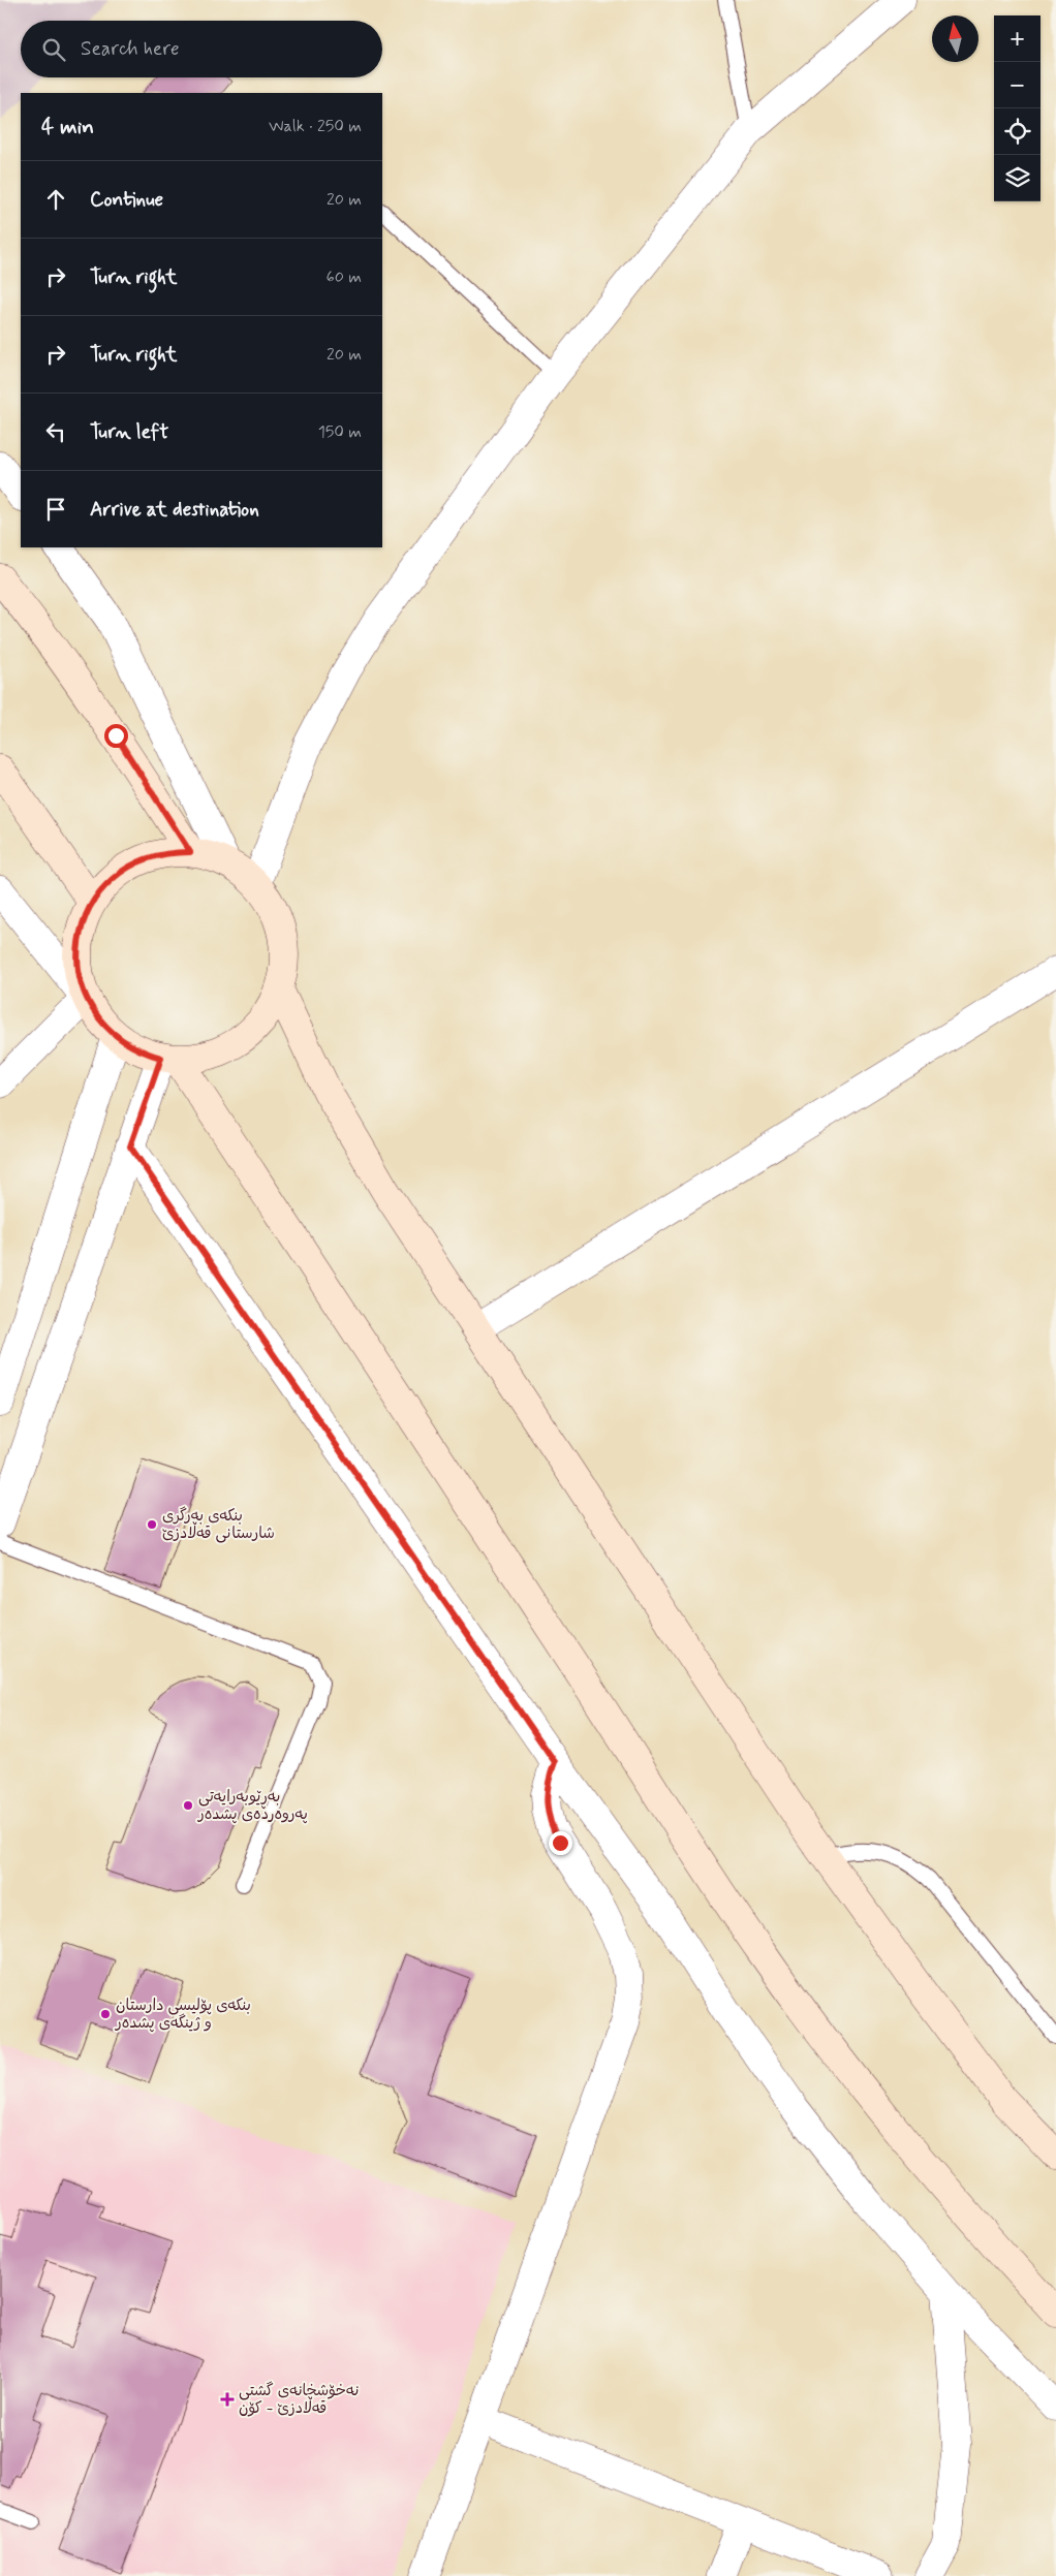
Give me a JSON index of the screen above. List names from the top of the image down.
{
  "places": {
    "other": ["بنکەی بەرگری شارستانی قەڵادزێ", "بەڕێوبەرایەتی پەروەردەی پشدەر", "بنکەی پۆلیسی دارستان و ژینگەی پشدەر"],
    "health": ["نەخۆشخانەی گشتی قەڵادزێ - کۆن"]
  },
  "north": "top",
  "page": {
    "map_buttons": ["+", "−"],
    "search": "Search here",
    "heading": ["4 min", "Walk · 250 m"],
    "list": [
      ["Continue", "20 m"],
      ["Turn right", "60 m"],
      ["Turn right", "20 m"],
      ["Turn left", "150 m"],
      "Arrive at destination"
    ]
  }
}
